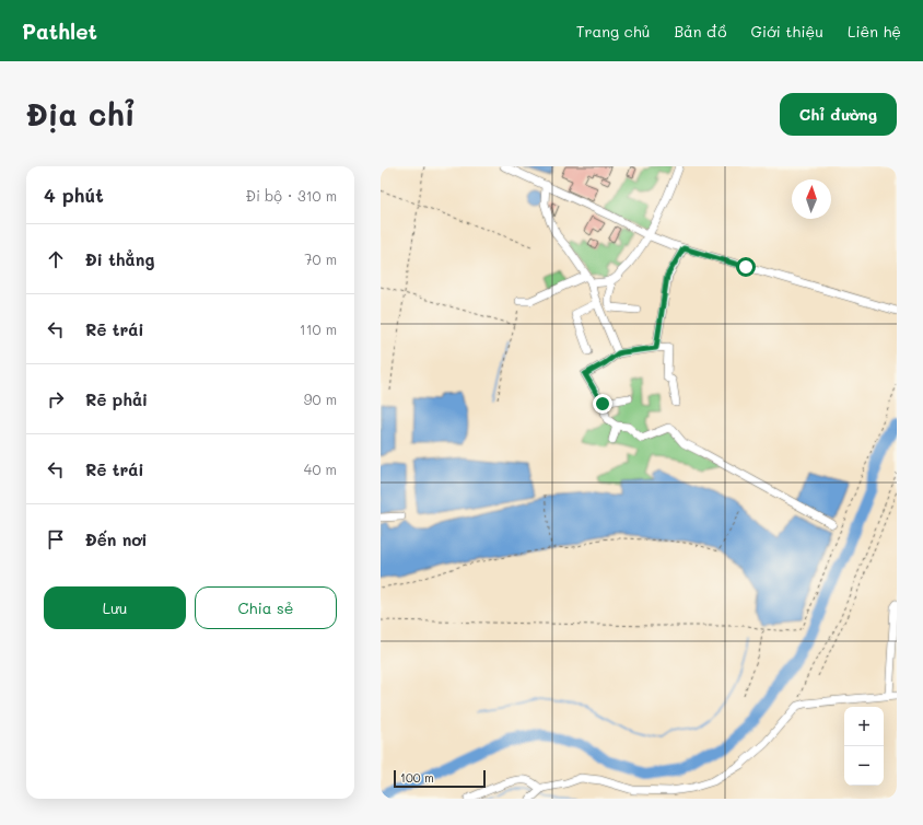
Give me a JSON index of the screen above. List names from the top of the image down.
{
  "scale_bar": "100 m",
  "north": "top",
  "page": {
    "header": "Pathlet",
    "nav": [
      "Trang chủ",
      "Bản đồ",
      "Giới thiệu",
      "Liên hệ"
    ],
    "buttons": [
      "Chỉ đường",
      ["Lưu", "Chia sẻ"]
    ],
    "title": "Địa chỉ",
    "heading": ["4 phút", "Đi bộ · 310 m"],
    "list": [
      ["Đi thẳng", "70 m"],
      ["Rẽ trái", "110 m"],
      ["Rẽ phải", "90 m"],
      ["Rẽ trái", "40 m"],
      "Đến nơi"
    ],
    "map_buttons": ["+", "−"],
    "scale": "100 m"
  }
}
